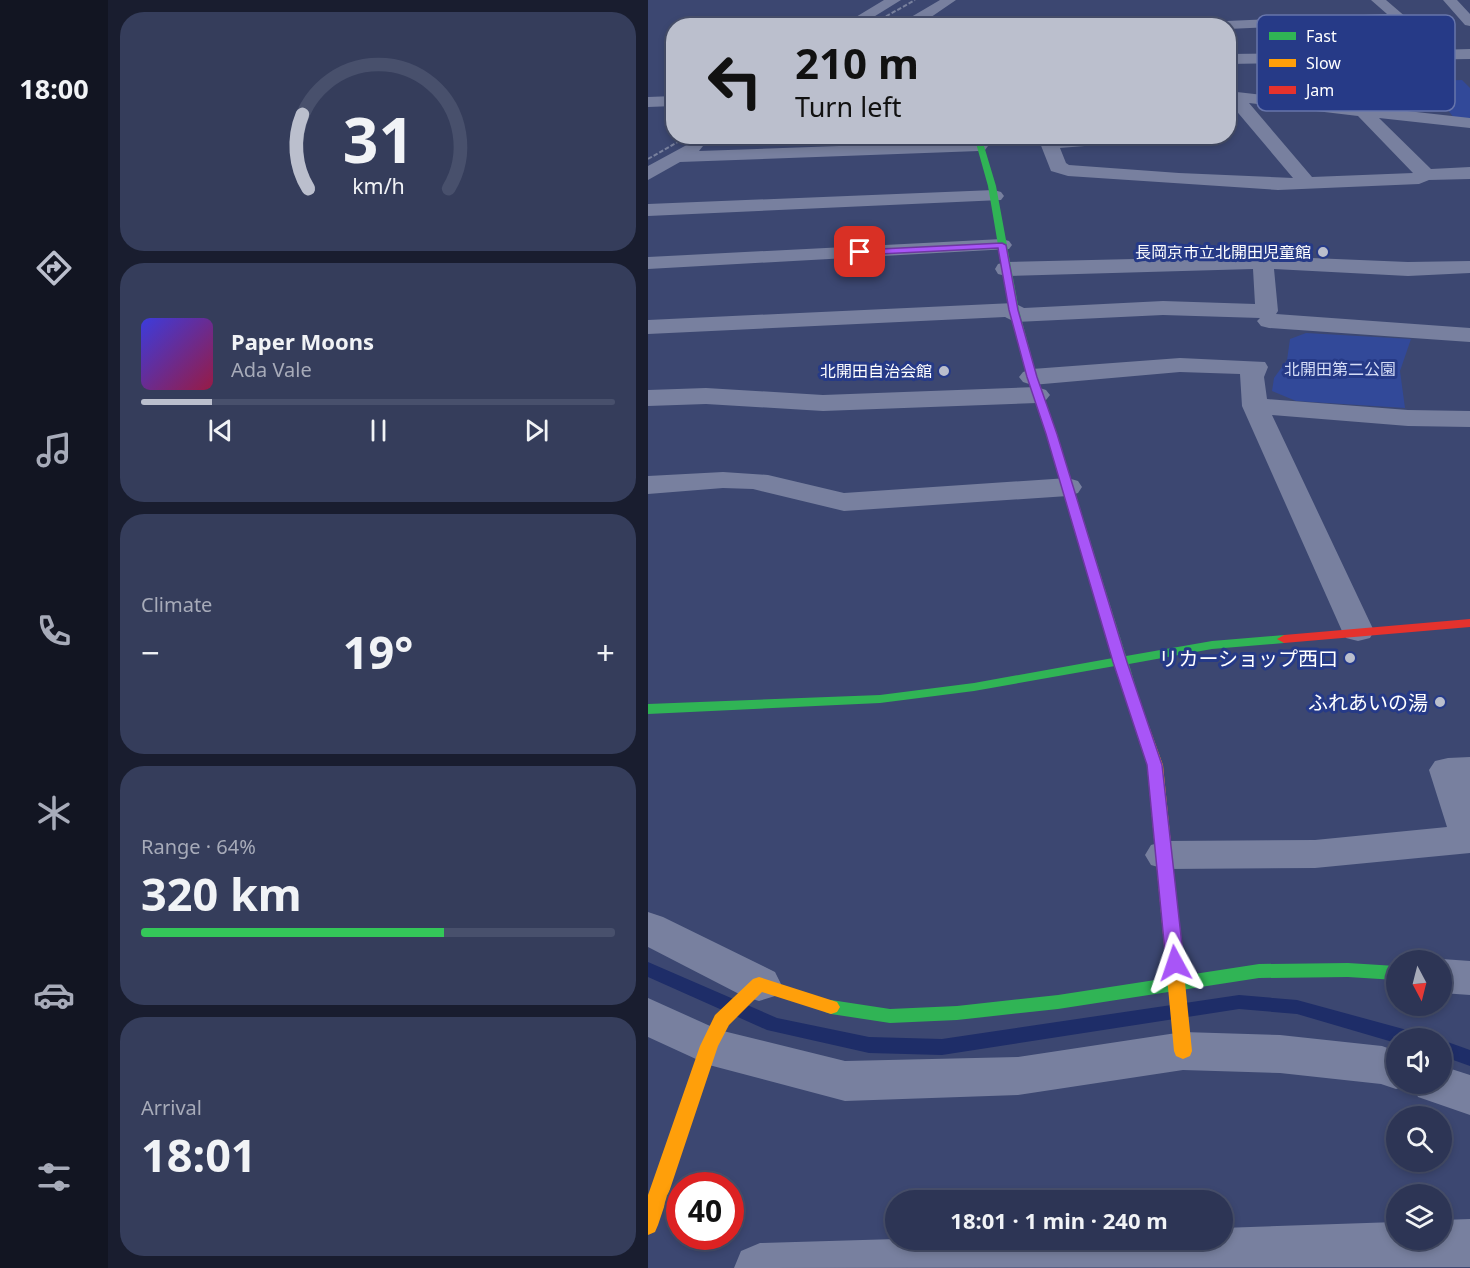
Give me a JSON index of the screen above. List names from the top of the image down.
{
  "parks": ["北開田第二公園"],
  "places": [
    "長岡京市立北開田児童館",
    "北開田自治会館",
    "リカーショップ西口",
    "ふれあいの湯"
  ],
  "legend": ["Fast", "Slow", "Jam"],
  "north": "bottom",
  "page": {
    "tabs": "18:00",
    "turn": ["210 m", "Turn left"],
    "song": ["Paper Moons", "Ada Vale"],
    "tile": [
      "Climate",
      ["Range · 64%", "320 km"],
      ["Arrival", "18:01"]
    ],
    "heat": ["−", "19°", "+"],
    "limit": "40",
    "trip": "18:01 · 1 min · 240 m",
    "gauge": ["31", "km/h"]
  }
}
